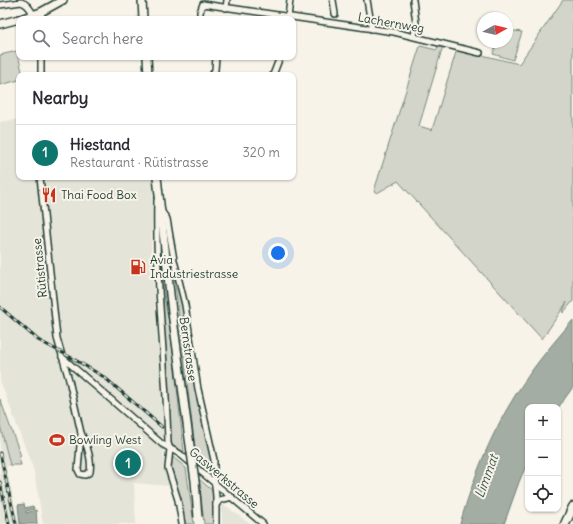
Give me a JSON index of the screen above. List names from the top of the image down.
{
  "streets": {
    "main road": ["Bernstrasse"],
    "street": ["Lachernweg", "Rütistrasse", "Gaswerkstrasse"]
  },
  "water": ["Limmat"],
  "places": {
    "restaurant": ["Thai Food Box"],
    "fuel station": ["Avia Industriestrasse"],
    "sports": ["Bowling West"]
  },
  "north": "right",
  "page": {
    "search": "Search here",
    "heading": "Nearby",
    "list": [
      {
        "mark": "1",
        "name": "Hiestand",
        "note": "Restaurant · Rütistrasse",
        "value": "320 m"
      }
    ],
    "map_buttons": ["+", "−"],
    "pins": "1"
  }
}
